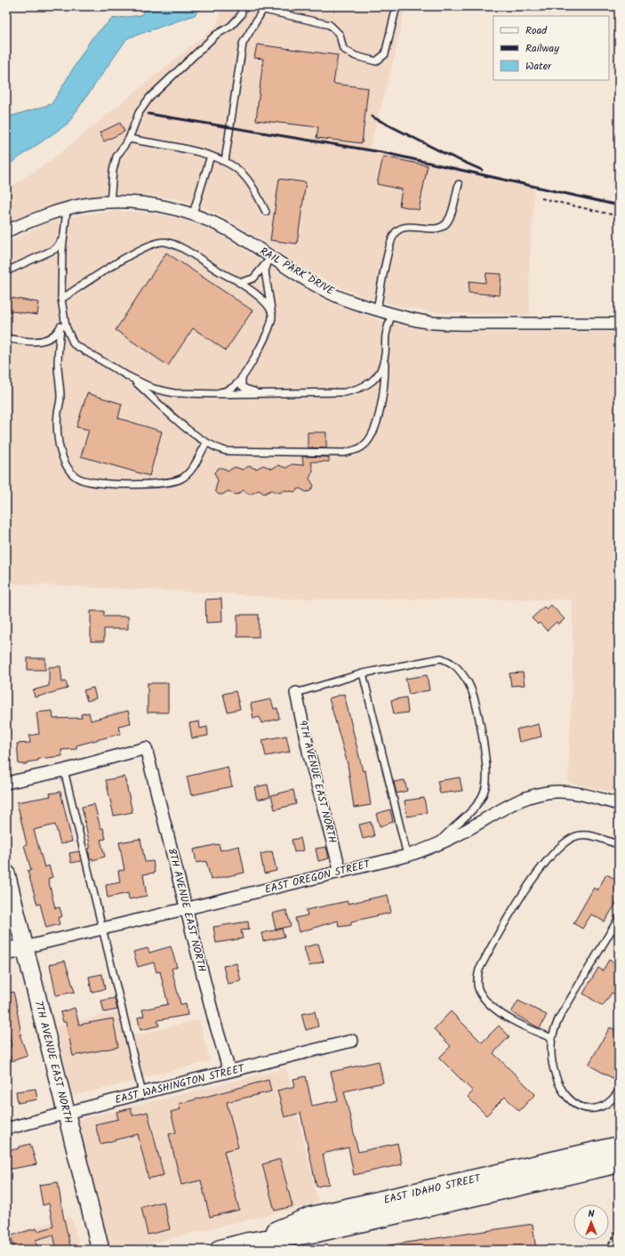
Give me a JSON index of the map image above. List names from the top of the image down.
{
  "streets": {
    "highway": ["EAST IDAHO STREET"],
    "main road": ["EAST OREGON STREET", "7TH AVENUE EAST NORTH"],
    "street": [
      "RAIL PARK DRIVE",
      "9TH AVENUE EAST NORTH",
      "8TH AVENUE EAST NORTH",
      "EAST WASHINGTON STREET"
    ]
  },
  "crossings": [
    ["9TH AVENUE EAST NORTH", "EAST OREGON STREET"],
    ["EAST OREGON STREET", "8TH AVENUE EAST NORTH"],
    ["EAST OREGON STREET", "7TH AVENUE EAST NORTH"],
    ["8TH AVENUE EAST NORTH", "EAST WASHINGTON STREET"],
    ["7TH AVENUE EAST NORTH", "EAST WASHINGTON STREET"]
  ],
  "legend": ["Road", "Railway", "Water"],
  "north": "top"
}
